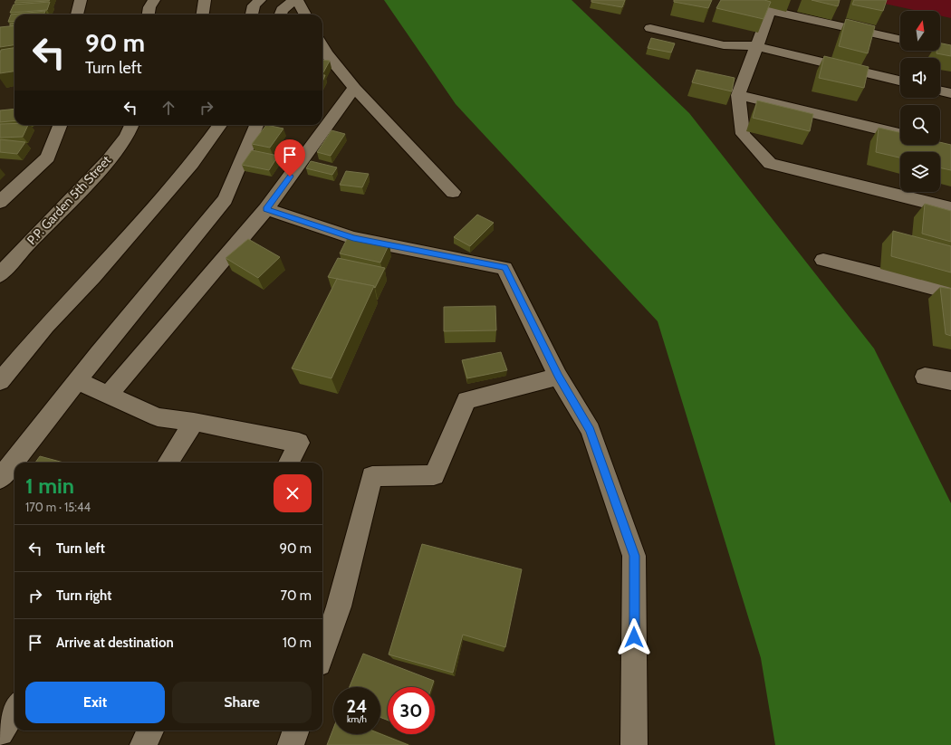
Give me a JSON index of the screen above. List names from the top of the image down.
{
  "streets": {
    "street": ["P.P. Garden 5th Street"]
  },
  "north": "top",
  "page": {
    "turn": ["90 m", "Turn left"],
    "heading": ["1 min", "170 m · 15:44"],
    "list": [
      {
        "name": "Turn left",
        "value": "90 m"
      },
      {
        "name": "Turn right",
        "value": "70 m"
      },
      {
        "name": "Arrive at destination",
        "value": "10 m"
      }
    ],
    "buttons": ["Exit", "Share"],
    "speed": "24 km/h",
    "limit": "30"
  }
}
